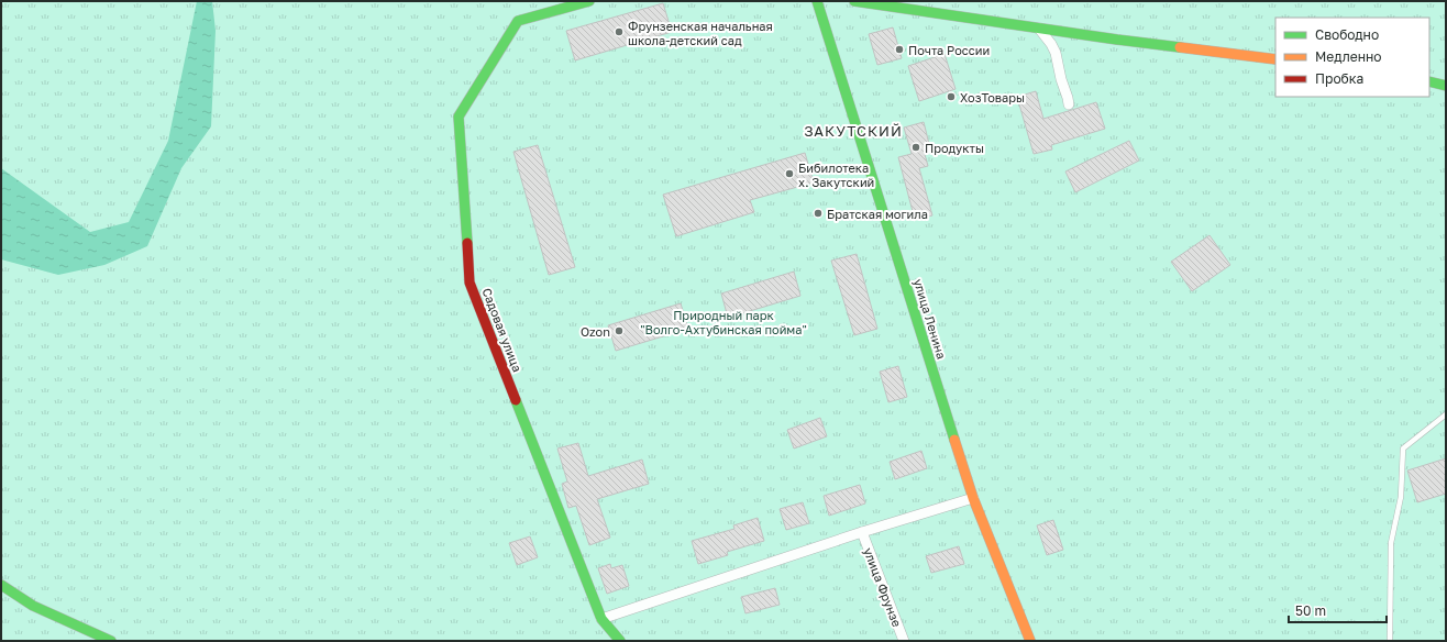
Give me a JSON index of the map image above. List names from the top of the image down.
{
  "streets": {
    "street": ["улица Ленина", "Садовая улица", "улица Фрунзе"]
  },
  "districts": ["ЗАКУТСКИЙ"],
  "parks": ["Природный парк \"Волго-Ахтубинская пойма\""],
  "places": [
    "Фрунзенская начальная школа-детский сад",
    "Почта России",
    "ХозТовары",
    "Продукты",
    "Бибилотека х. Закутский",
    "Братская могила",
    "Ozon"
  ],
  "legend": ["Свободно", "Медленно", "Пробка"],
  "scale_bar": "50 m"
}
